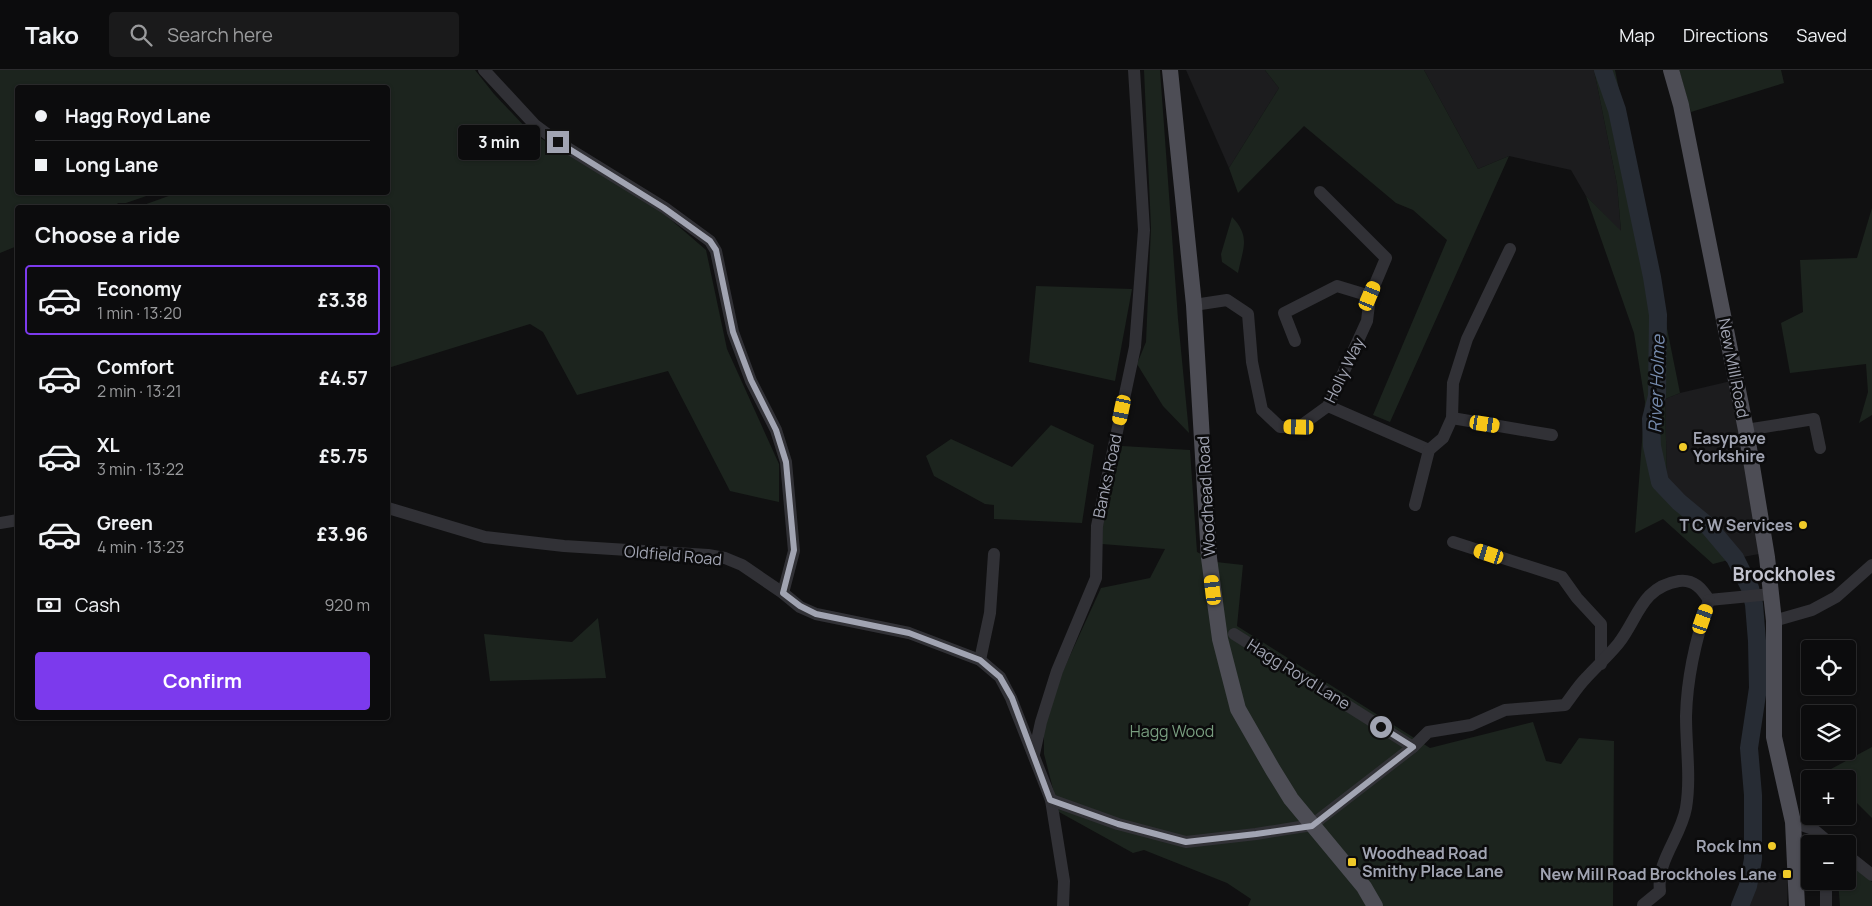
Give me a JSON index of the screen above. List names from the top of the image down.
{
  "streets": {
    "main road": ["New Mill Road", "Woodhead Road"],
    "street": [
      "Holly Way",
      "Banks Road",
      "Oldfield Road",
      "Hagg Royd Lane"
    ]
  },
  "crossings": [
    ["Holly Way", "Woodhead Road"],
    ["Banks Road", "Oldfield Road"]
  ],
  "districts": ["Brockholes"],
  "water": ["River Holme"],
  "parks": ["Hagg Wood"],
  "places": {
    "other": ["Easypave Yorkshire", "T C W Services", "Rock Inn"],
    "transit": ["Woodhead Road Smithy Place Lane", "New Mill Road Brockholes Lane"]
  },
  "page": {
    "header": "Tako",
    "search": "Search here",
    "nav": ["Map", "Directions", "Saved"],
    "banner": ["Hagg Royd Lane", "Long Lane"],
    "bubble": "3 min",
    "heading": "Choose a ride",
    "list": [
      {
        "name": "Economy",
        "note": "1 min · 13:20",
        "value": "£3.38"
      },
      {
        "name": "Comfort",
        "note": "2 min · 13:21",
        "value": "£4.57"
      },
      {
        "name": "XL",
        "note": "3 min · 13:22",
        "value": "£5.75"
      },
      {
        "name": "Green",
        "note": "4 min · 13:23",
        "value": "£3.96"
      }
    ],
    "pay": ["Cash", "920 m"],
    "map_buttons": ["+", "−"],
    "buttons": "Confirm"
  }
}
